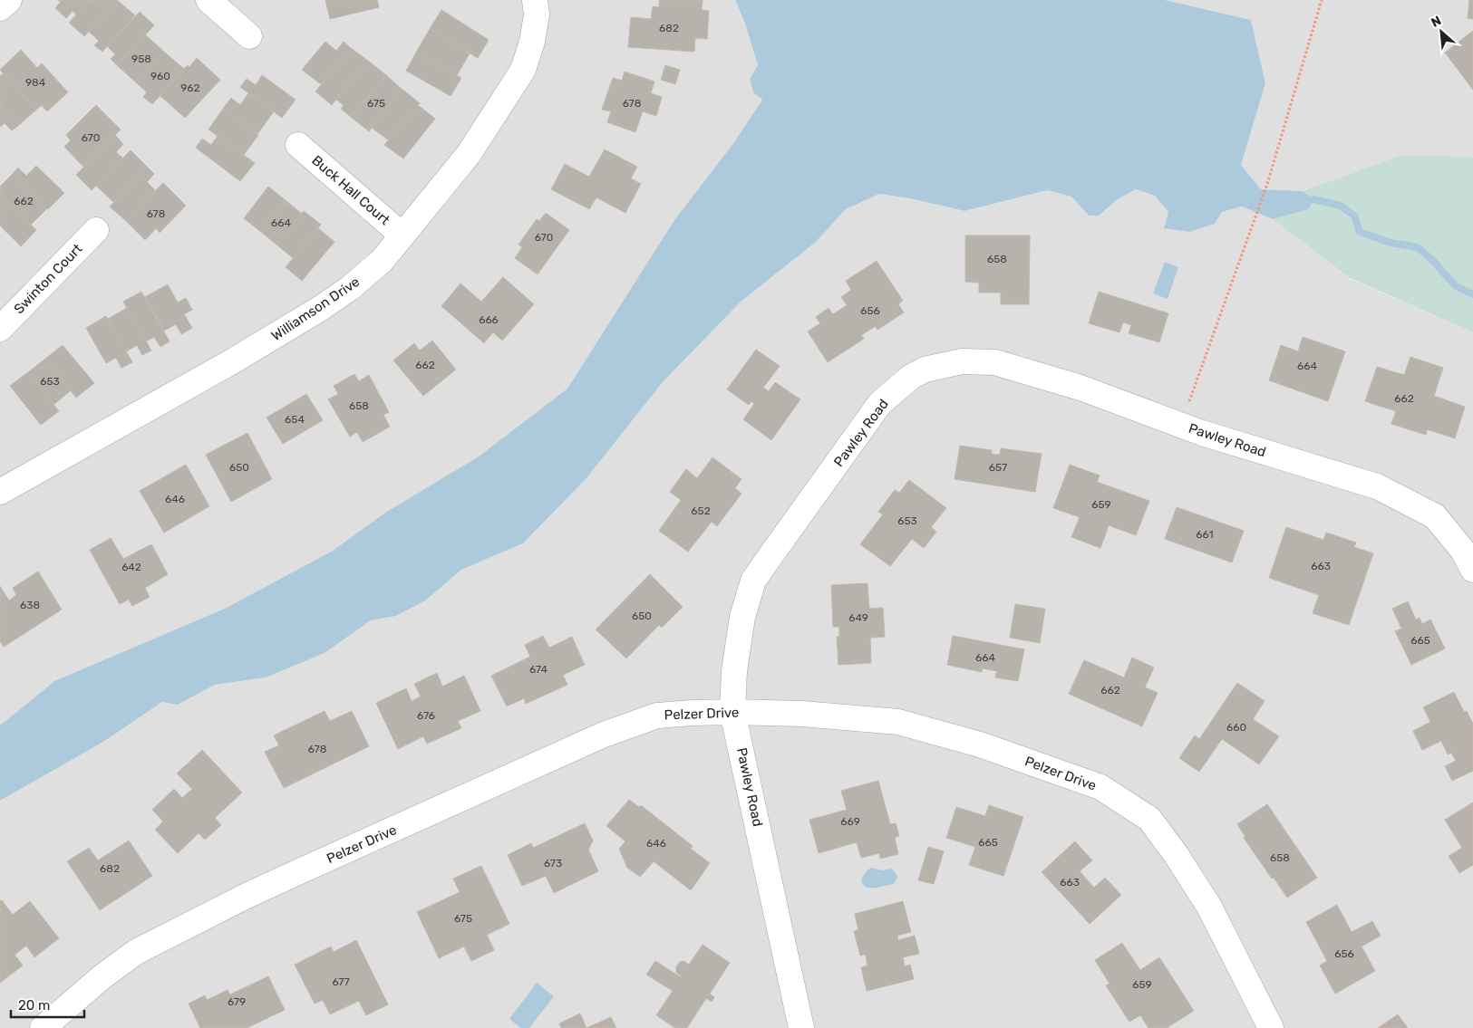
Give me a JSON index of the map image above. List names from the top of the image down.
{
  "streets": {
    "street": [
      "Buck Hall Court",
      "Swinton Court",
      "Williamson Drive",
      "Pawley Road",
      "Pelzer Drive"
    ]
  },
  "crossings": [
    ["Buck Hall Court", "Williamson Drive"],
    ["Pawley Road", "Pelzer Drive"]
  ],
  "house_numbers": [
    "682",
    "958",
    "960",
    "984",
    "962",
    "675",
    "678",
    "670",
    "662",
    "678",
    "664",
    "670",
    "658",
    "656",
    "666",
    "662",
    "664",
    "653",
    "662",
    "658",
    "654",
    "650",
    "657",
    "646",
    "659",
    "652",
    "653",
    "661",
    "663",
    "642",
    "638",
    "650",
    "649",
    "665",
    "664",
    "674",
    "662",
    "676",
    "660",
    "678",
    "669",
    "665",
    "646",
    "658",
    "673",
    "682",
    "663",
    "675",
    "656",
    "677",
    "659",
    "679"
  ],
  "scale_bar": "20 m",
  "north": "top left"
}
